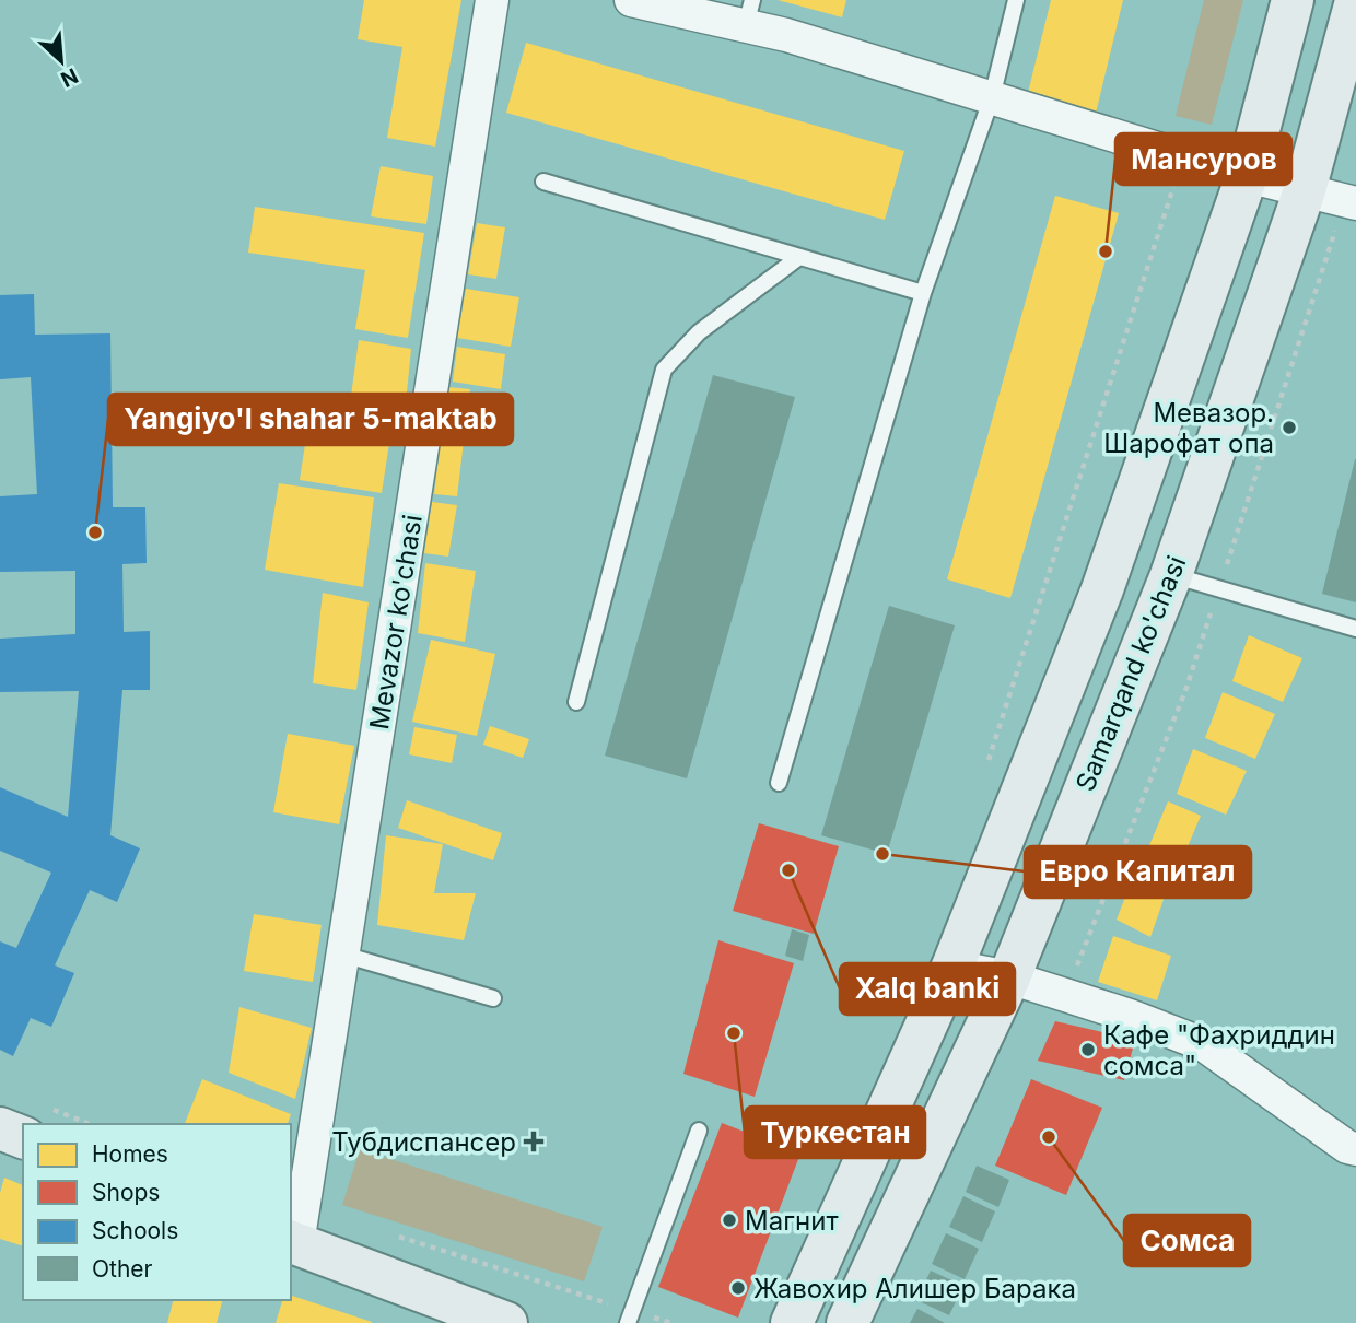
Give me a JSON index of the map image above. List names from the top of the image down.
{
  "streets": {
    "main road": ["Samarqand ko'chasi"],
    "street": ["Mevazor ko'chasi"]
  },
  "places": {
    "other": [
      "Мансуров",
      "Мевазор. Шарофат опа",
      "Yangiyo'l shahar 5-maktab",
      "Евро Капитал",
      "Xalq banki",
      "Туркестан",
      "Кафе \"Фахриддин сомса\"",
      "Сомса",
      "Магнит",
      "Жавохир Алишер Барака"
    ],
    "health": ["Тубдиспансер"]
  },
  "legend": [
    "Homes",
    "Shops",
    "Schools",
    "Other"
  ],
  "north": "bottom right"
}
